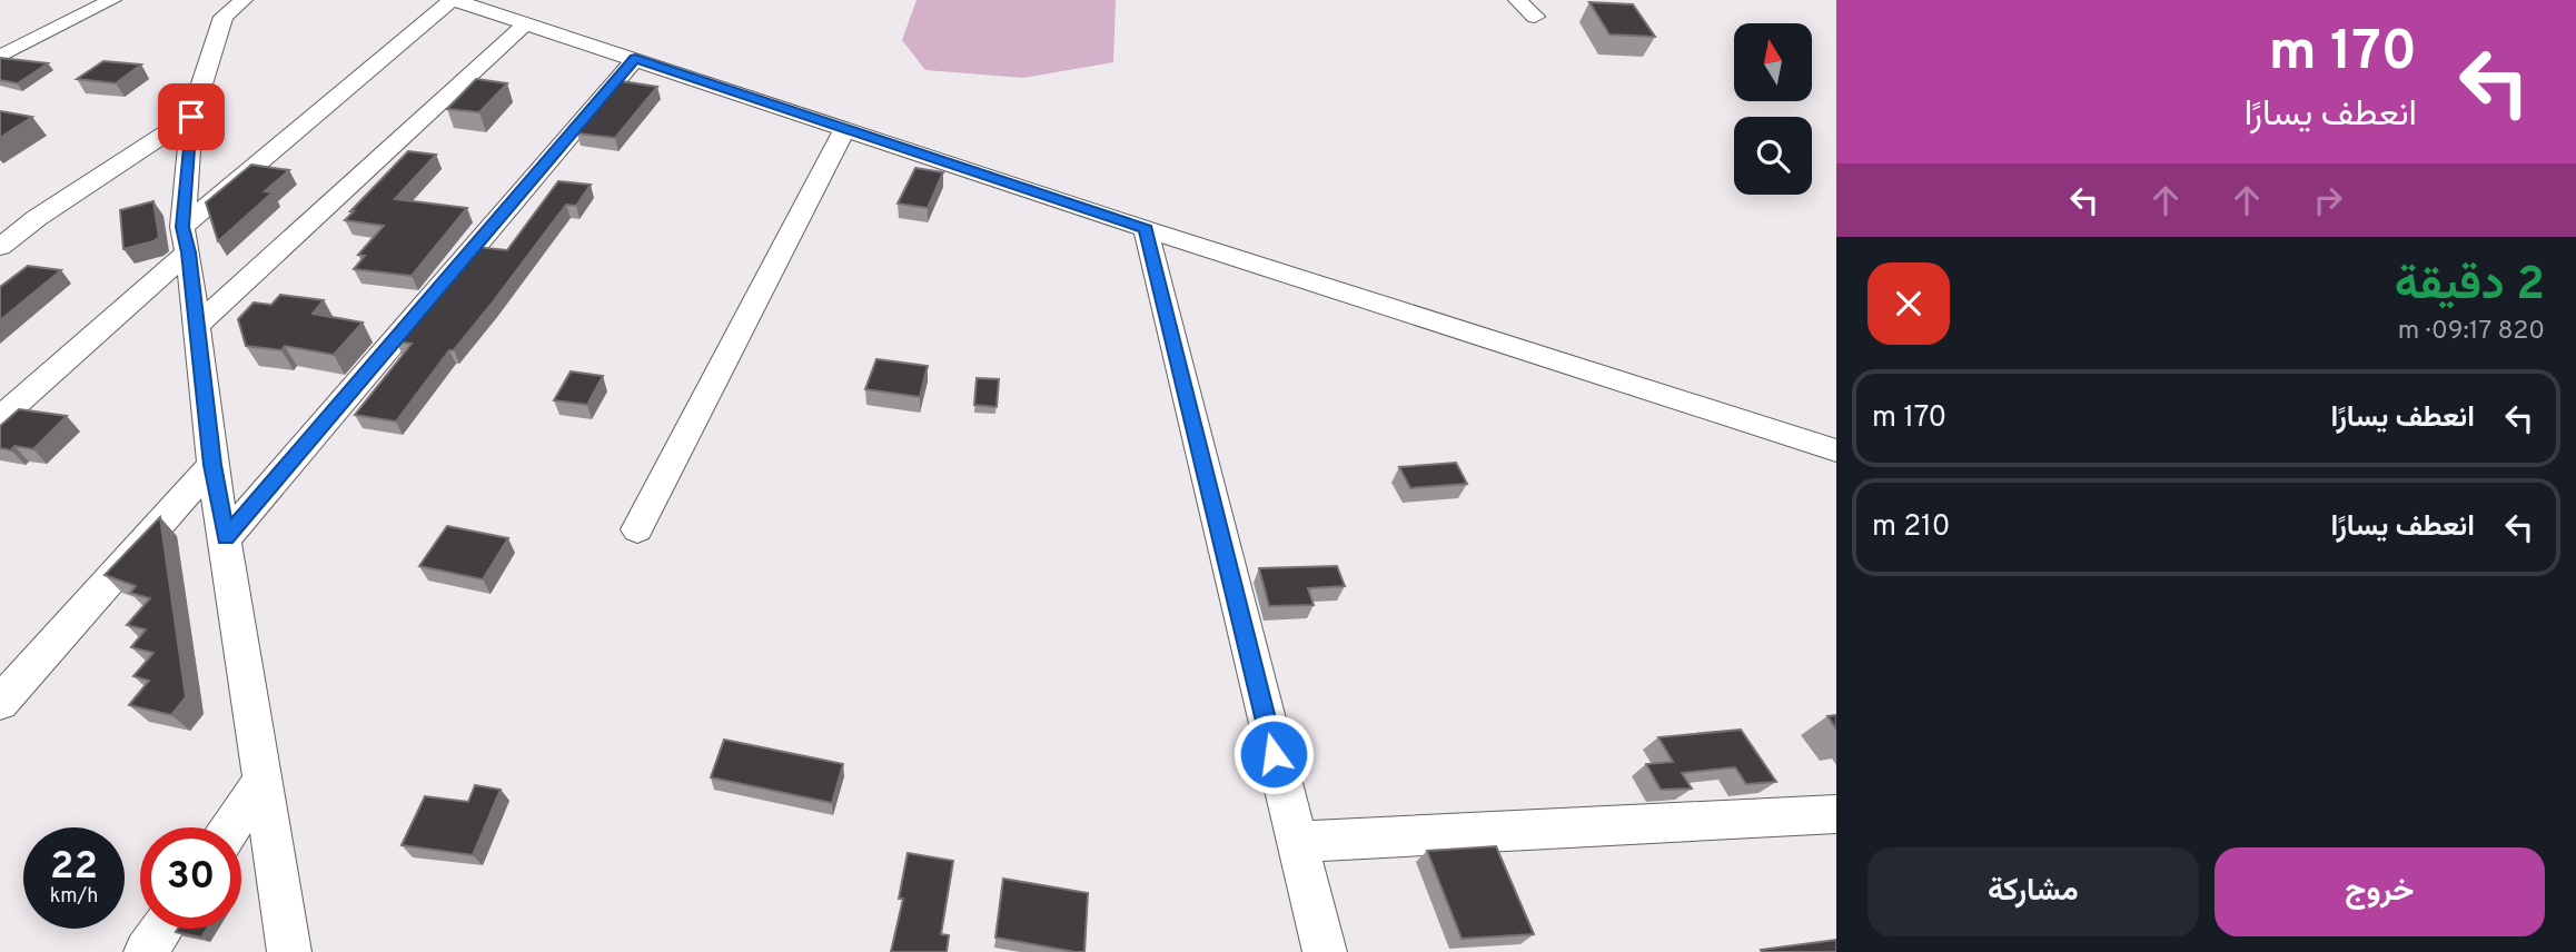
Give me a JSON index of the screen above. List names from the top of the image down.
{
  "north": "top",
  "page": {
    "turn": ["170 m", "انعطف يسارًا"],
    "heading": ["2 دقيقة", "820 m · 09:17"],
    "list": [
      {
        "name": "انعطف يسارًا",
        "value": "170 m"
      },
      {
        "name": "انعطف يسارًا",
        "value": "210 m"
      }
    ],
    "speed": "22 km/h",
    "limit": "30",
    "buttons": ["خروج", "مشاركة"]
  }
}
